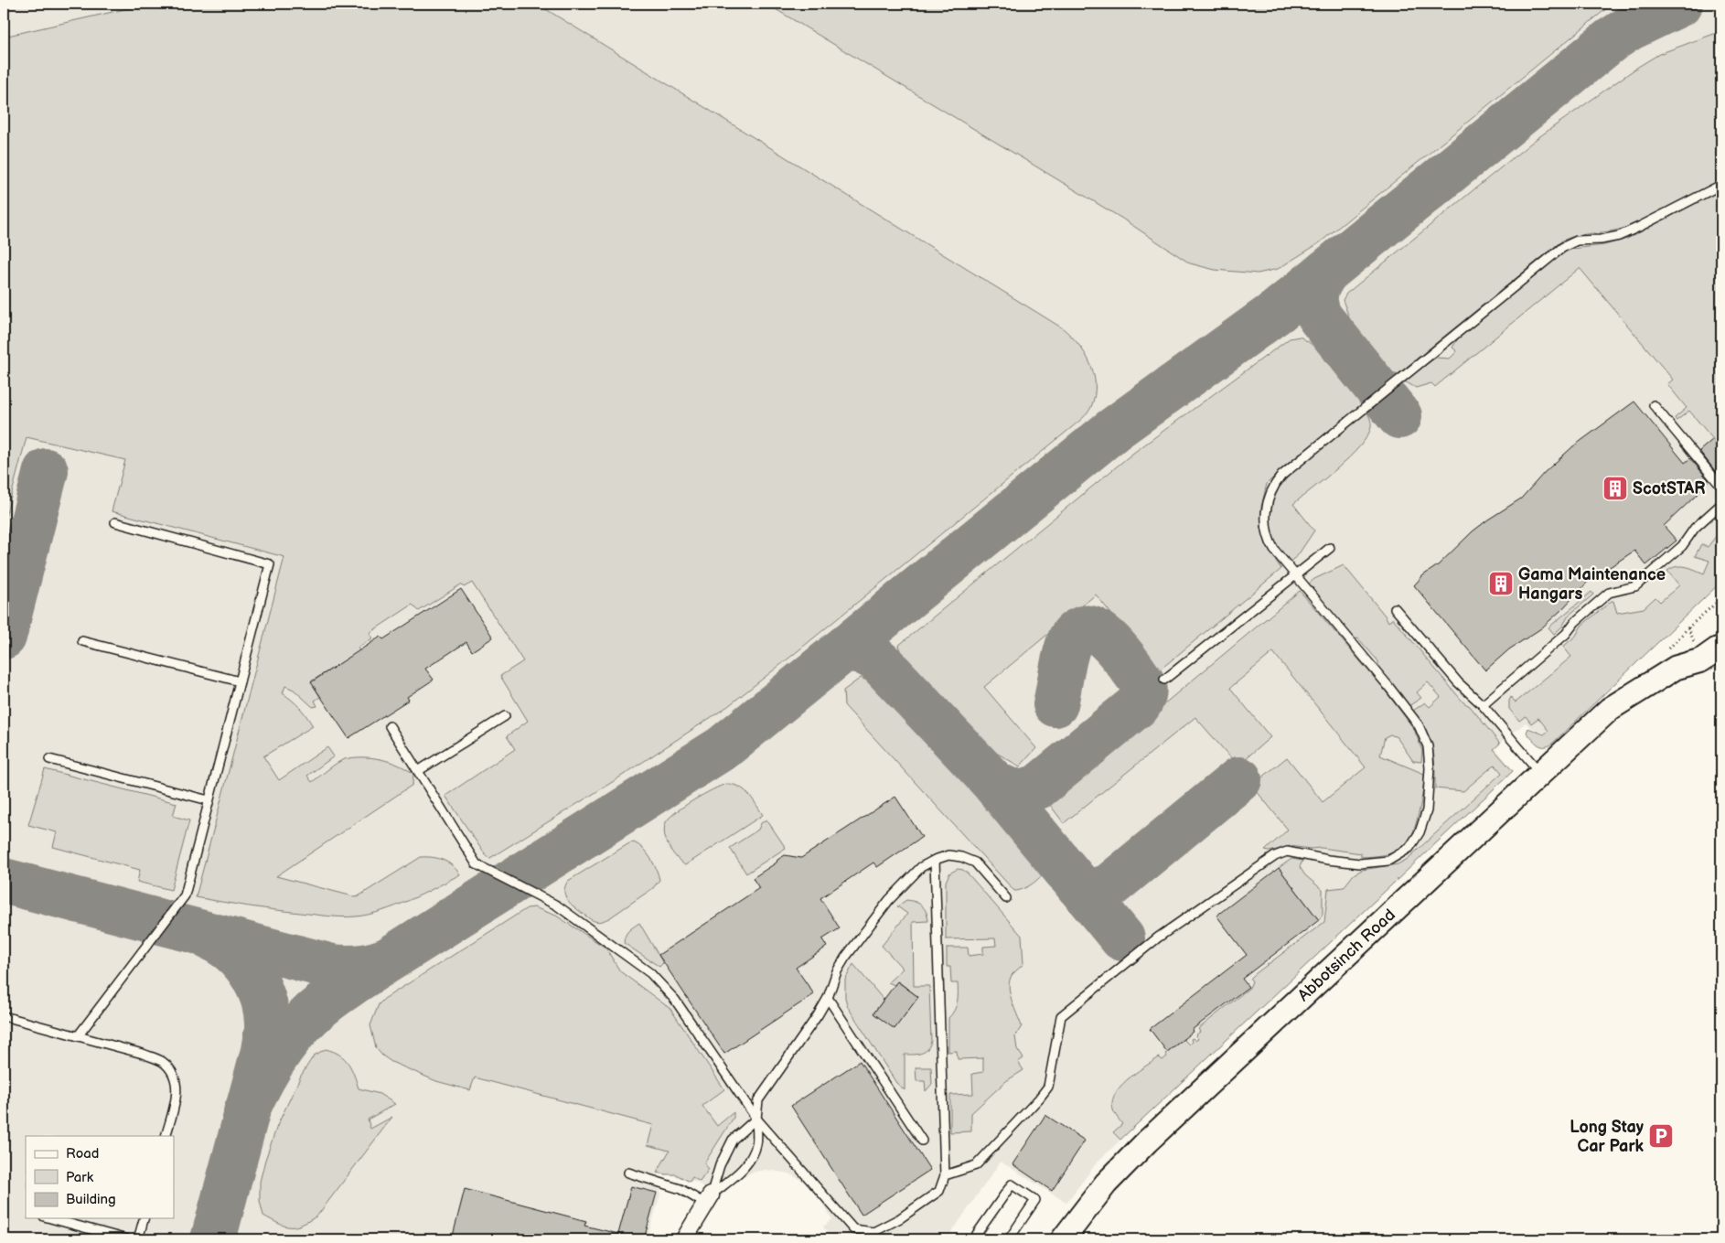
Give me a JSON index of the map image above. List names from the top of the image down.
{
  "streets": {
    "street": ["Abbotsinch Road"]
  },
  "places": {
    "building": ["ScotSTAR", "Gama Maintenance Hangars"],
    "parking": ["Long Stay Car Park"]
  },
  "legend": ["Road", "Park", "Building"]
}
